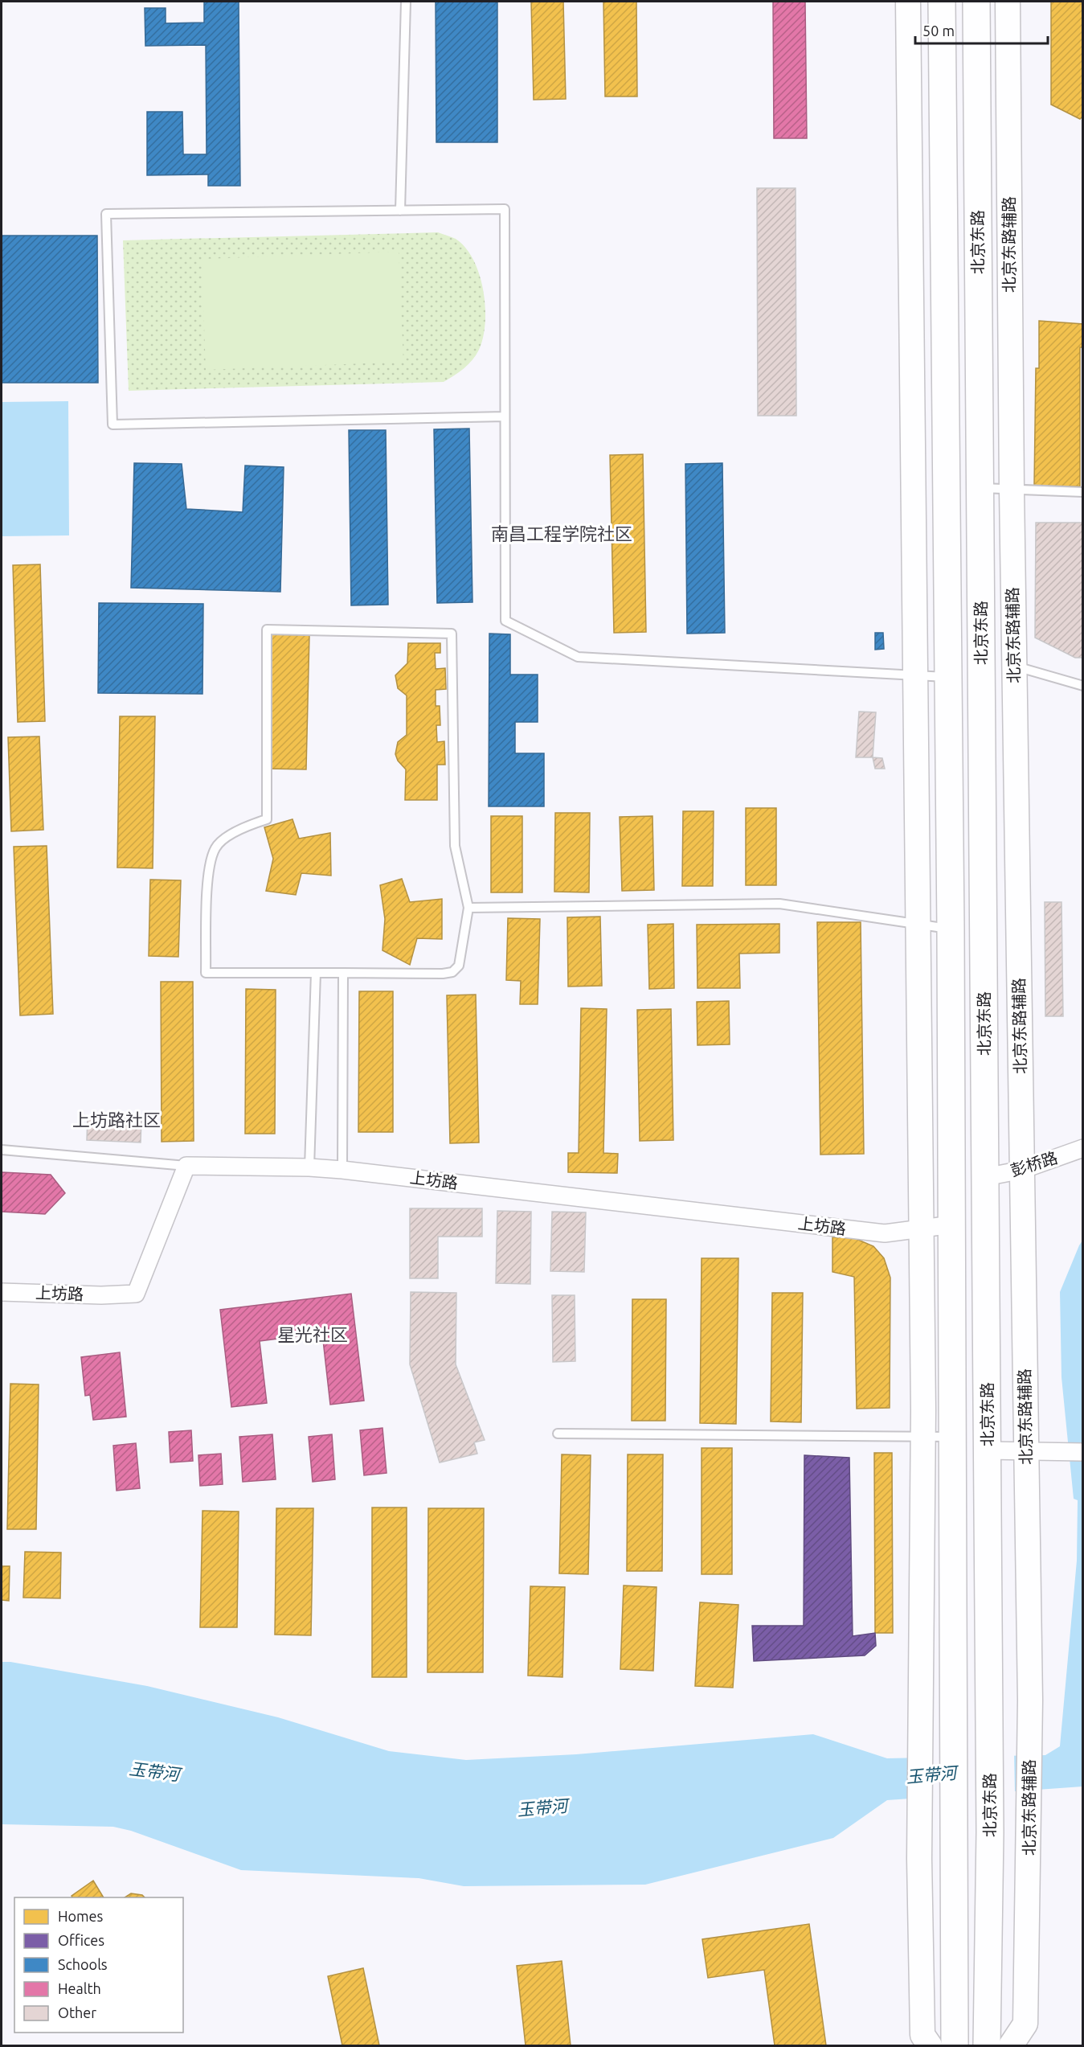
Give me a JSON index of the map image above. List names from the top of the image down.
{
  "streets": {
    "main road": ["北京东路", "北京东路辅路"],
    "street": ["彭桥路", "上坊路"]
  },
  "crossings": [
    ["北京东路", "彭桥路"],
    ["北京东路", "上坊路"],
    ["北京东路辅路", "彭桥路"]
  ],
  "districts": ["南昌工程学院社区", "上坊路社区", "星光社区"],
  "water": ["玉带河"],
  "legend": [
    "Homes",
    "Offices",
    "Schools",
    "Health",
    "Other"
  ],
  "scale_bar": "50 m"
}
